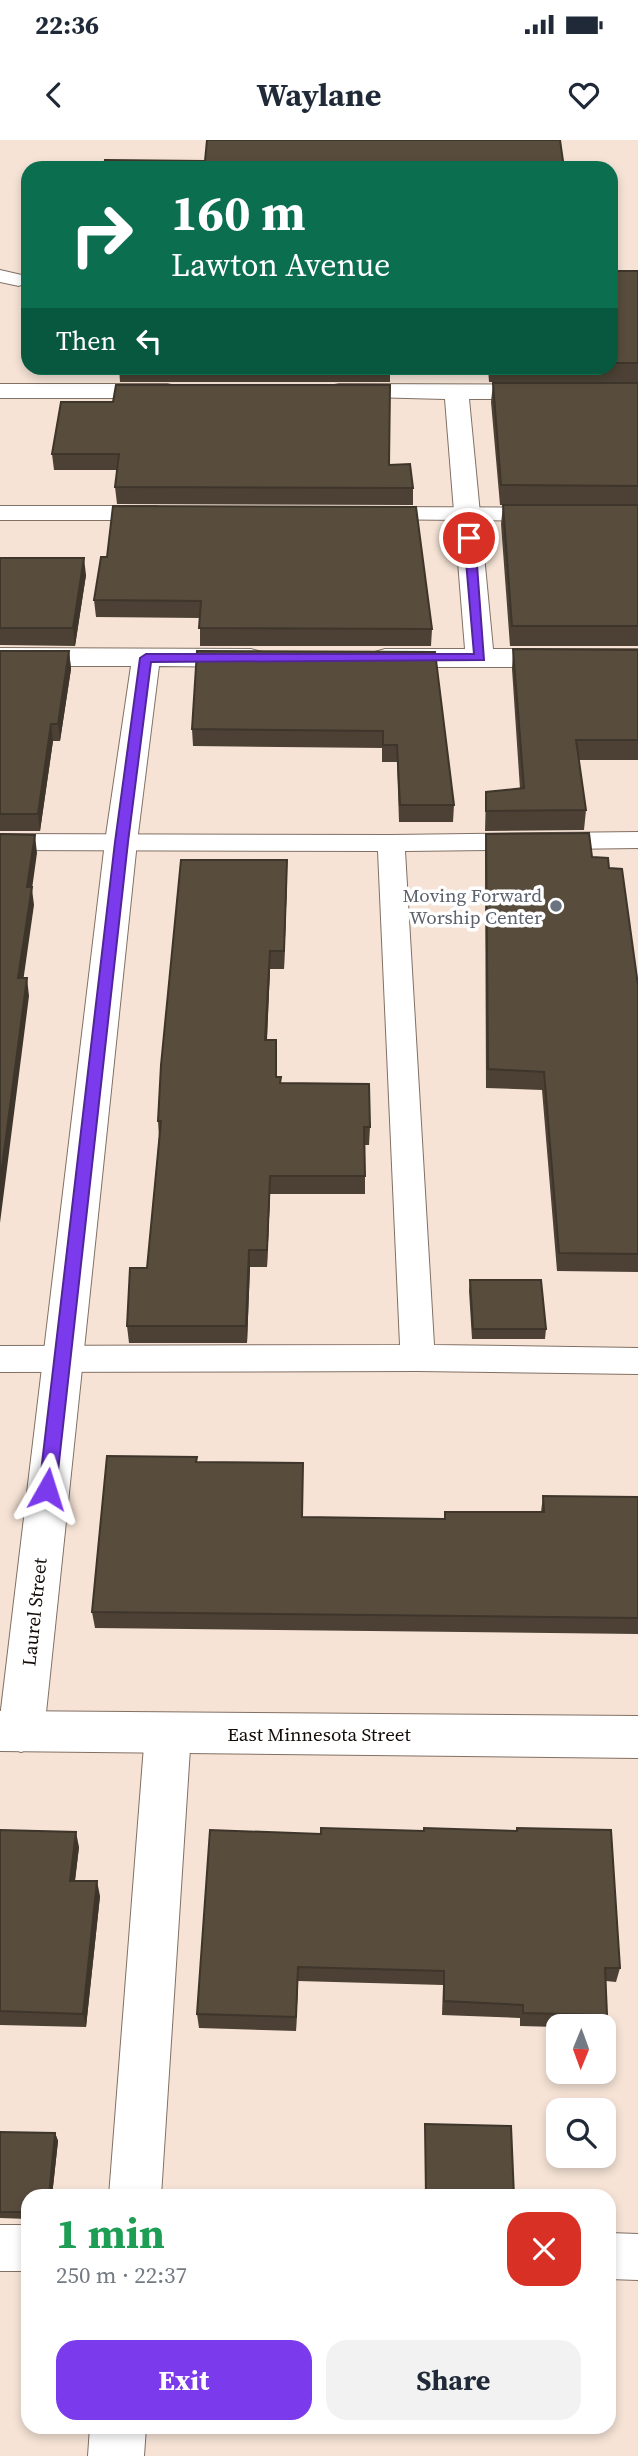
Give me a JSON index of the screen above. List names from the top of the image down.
{
  "streets": {
    "street": ["Laurel Street", "East Minnesota Street"]
  },
  "crossings": [
    ["Laurel Street", "East Minnesota Street"]
  ],
  "places": ["Moving Forward Worship Center"],
  "north": "bottom",
  "page": {
    "status": "22:36",
    "header": "Waylane",
    "turn": ["160 m", "Lawton Avenue"],
    "then": "Then",
    "heading": ["1 min", "250 m · 22:37"],
    "buttons": ["Exit", "Share"]
  }
}
